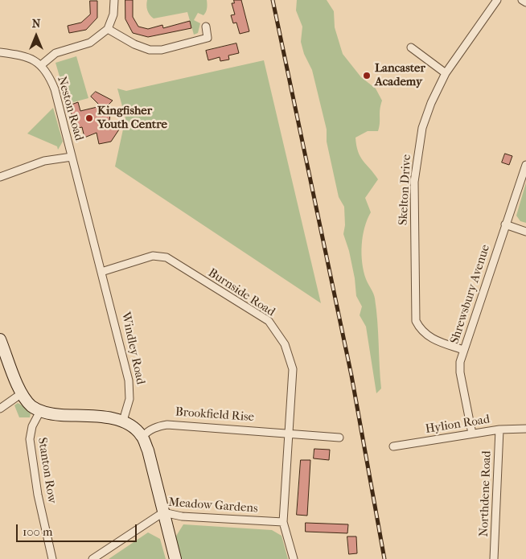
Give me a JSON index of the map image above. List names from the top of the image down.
{
  "streets": {
    "street": [
      "Neston Road",
      "Skelton Drive",
      "Burnside Road",
      "Shrewsbury Avenue",
      "Windley Road",
      "Brookfield Rise",
      "Hylion Road",
      "Stanton Row",
      "Northdene Road",
      "Meadow Gardens"
    ]
  },
  "crossings": [
    ["Neston Road", "Windley Road"],
    ["Skelton Drive", "Shrewsbury Avenue"],
    ["Burnside Road", "Windley Road"],
    ["Burnside Road", "Brookfield Rise"],
    ["Burnside Road", "Meadow Gardens"],
    ["Shrewsbury Avenue", "Hylion Road"],
    ["Hylion Road", "Northdene Road"]
  ],
  "places": ["Lancaster Academy", "Kingfisher Youth Centre"],
  "scale_bar": "100 m",
  "north": "top"
}
